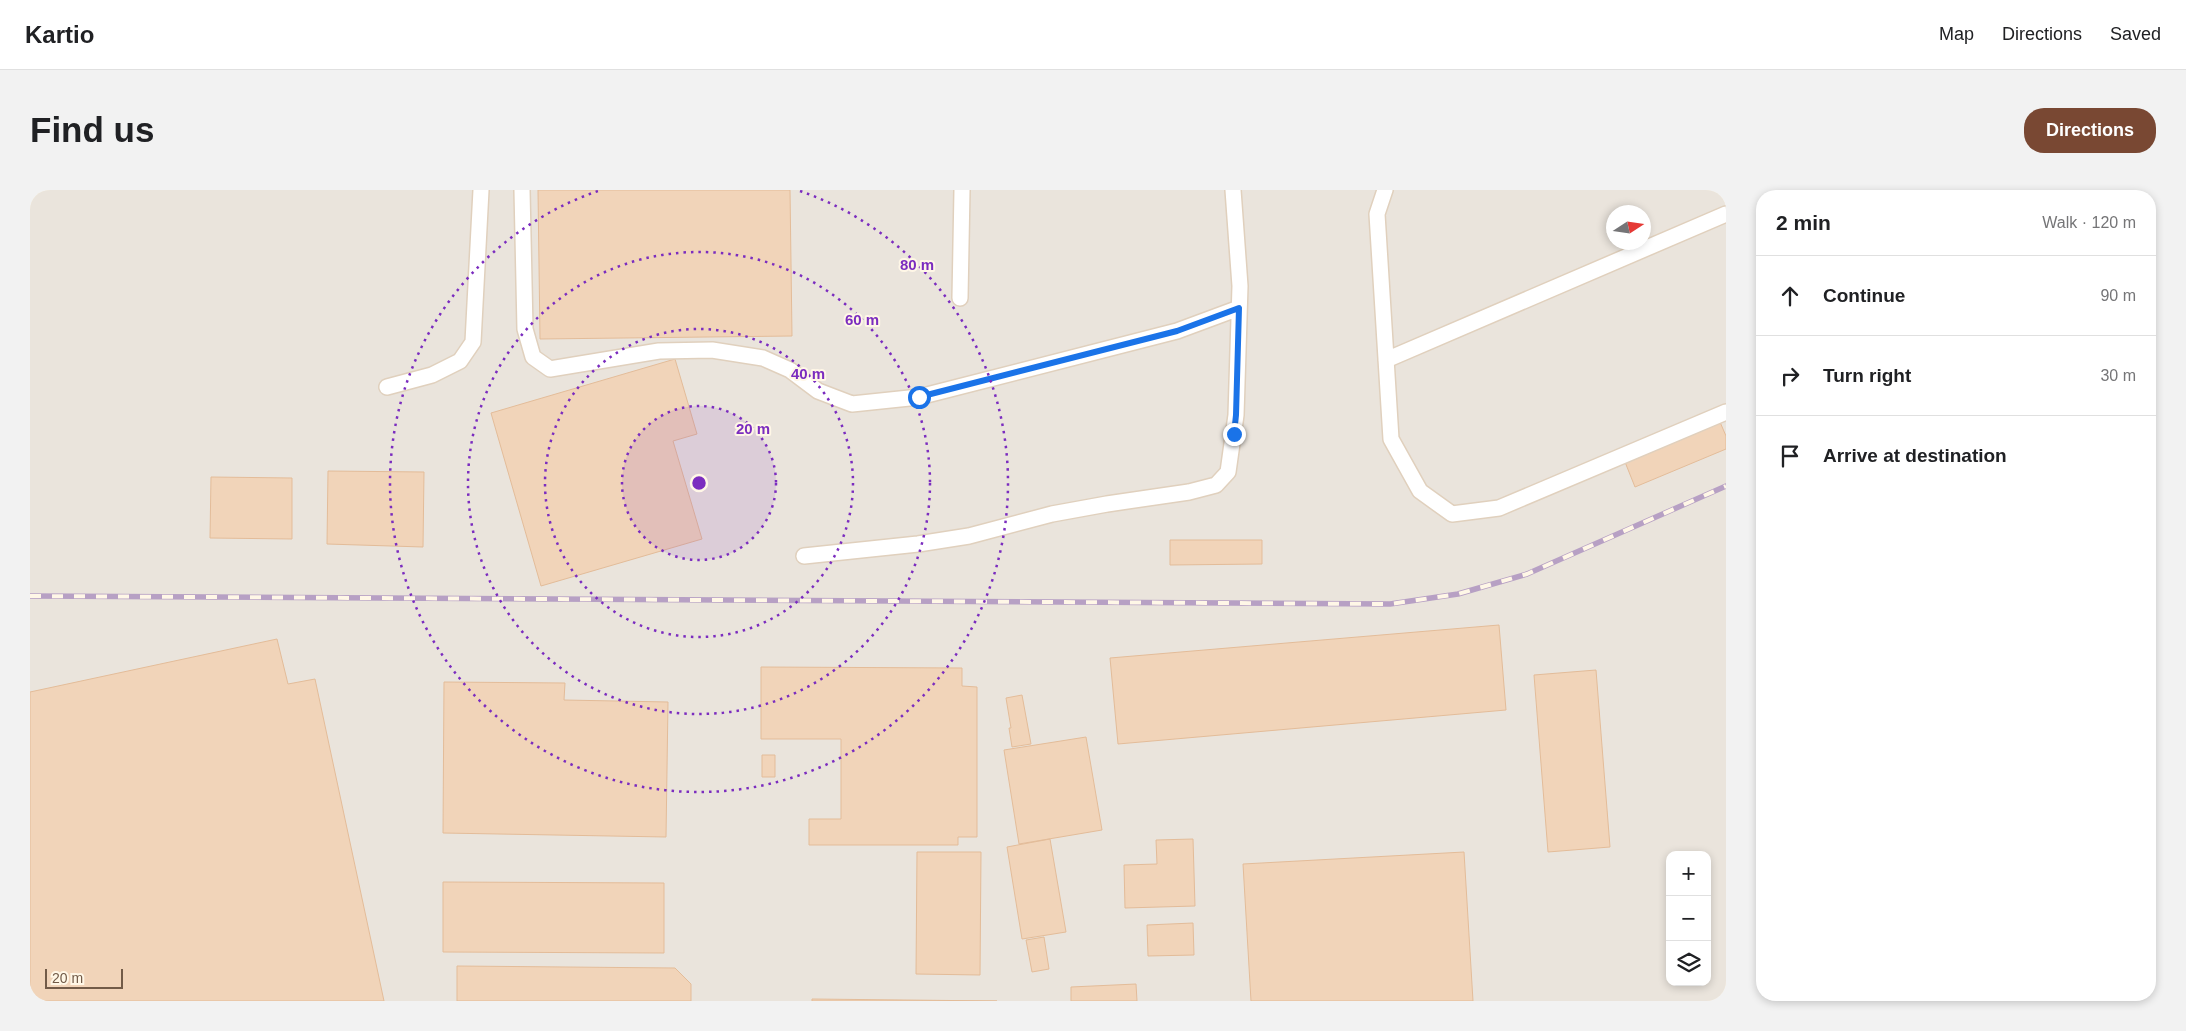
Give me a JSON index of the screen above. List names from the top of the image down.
{
  "scale_bar": "20 m",
  "north": "right",
  "page": {
    "header": "Kartio",
    "nav": ["Map", "Directions", "Saved"],
    "buttons": "Directions",
    "title": "Find us",
    "heading": ["2 min", "Walk · 120 m"],
    "list": [
      ["Continue", "90 m"],
      ["Turn right", "30 m"],
      "Arrive at destination"
    ],
    "map_buttons": ["+", "−"],
    "scale": "20 m"
  },
  "rings": [
    "80 m",
    "60 m",
    "40 m",
    "20 m"
  ]
}
